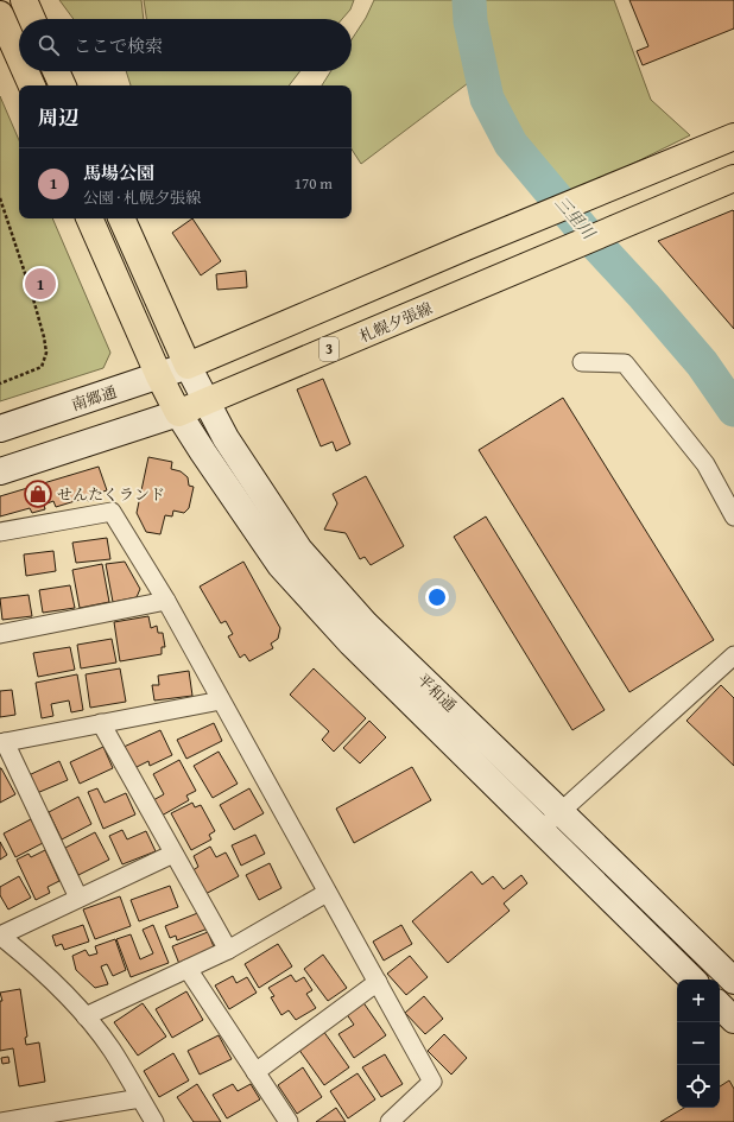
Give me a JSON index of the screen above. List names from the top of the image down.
{
  "streets": {
    "main road": ["札幌夕張線", "3"],
    "street": ["南郷通", "平和通"]
  },
  "crossings": [
    ["札幌夕張線", "平和通"],
    ["南郷通", "平和通"]
  ],
  "water": ["三里川"],
  "places": {
    "shop": ["せんたくランド"]
  },
  "page": {
    "search": "ここで検索",
    "heading": "周辺",
    "list": [
      {
        "mark": "1",
        "name": "馬場公園",
        "note": "公園 · 札幌夕張線",
        "value": "170 m"
      }
    ],
    "pins": "1",
    "map_buttons": ["+", "−"]
  }
}
